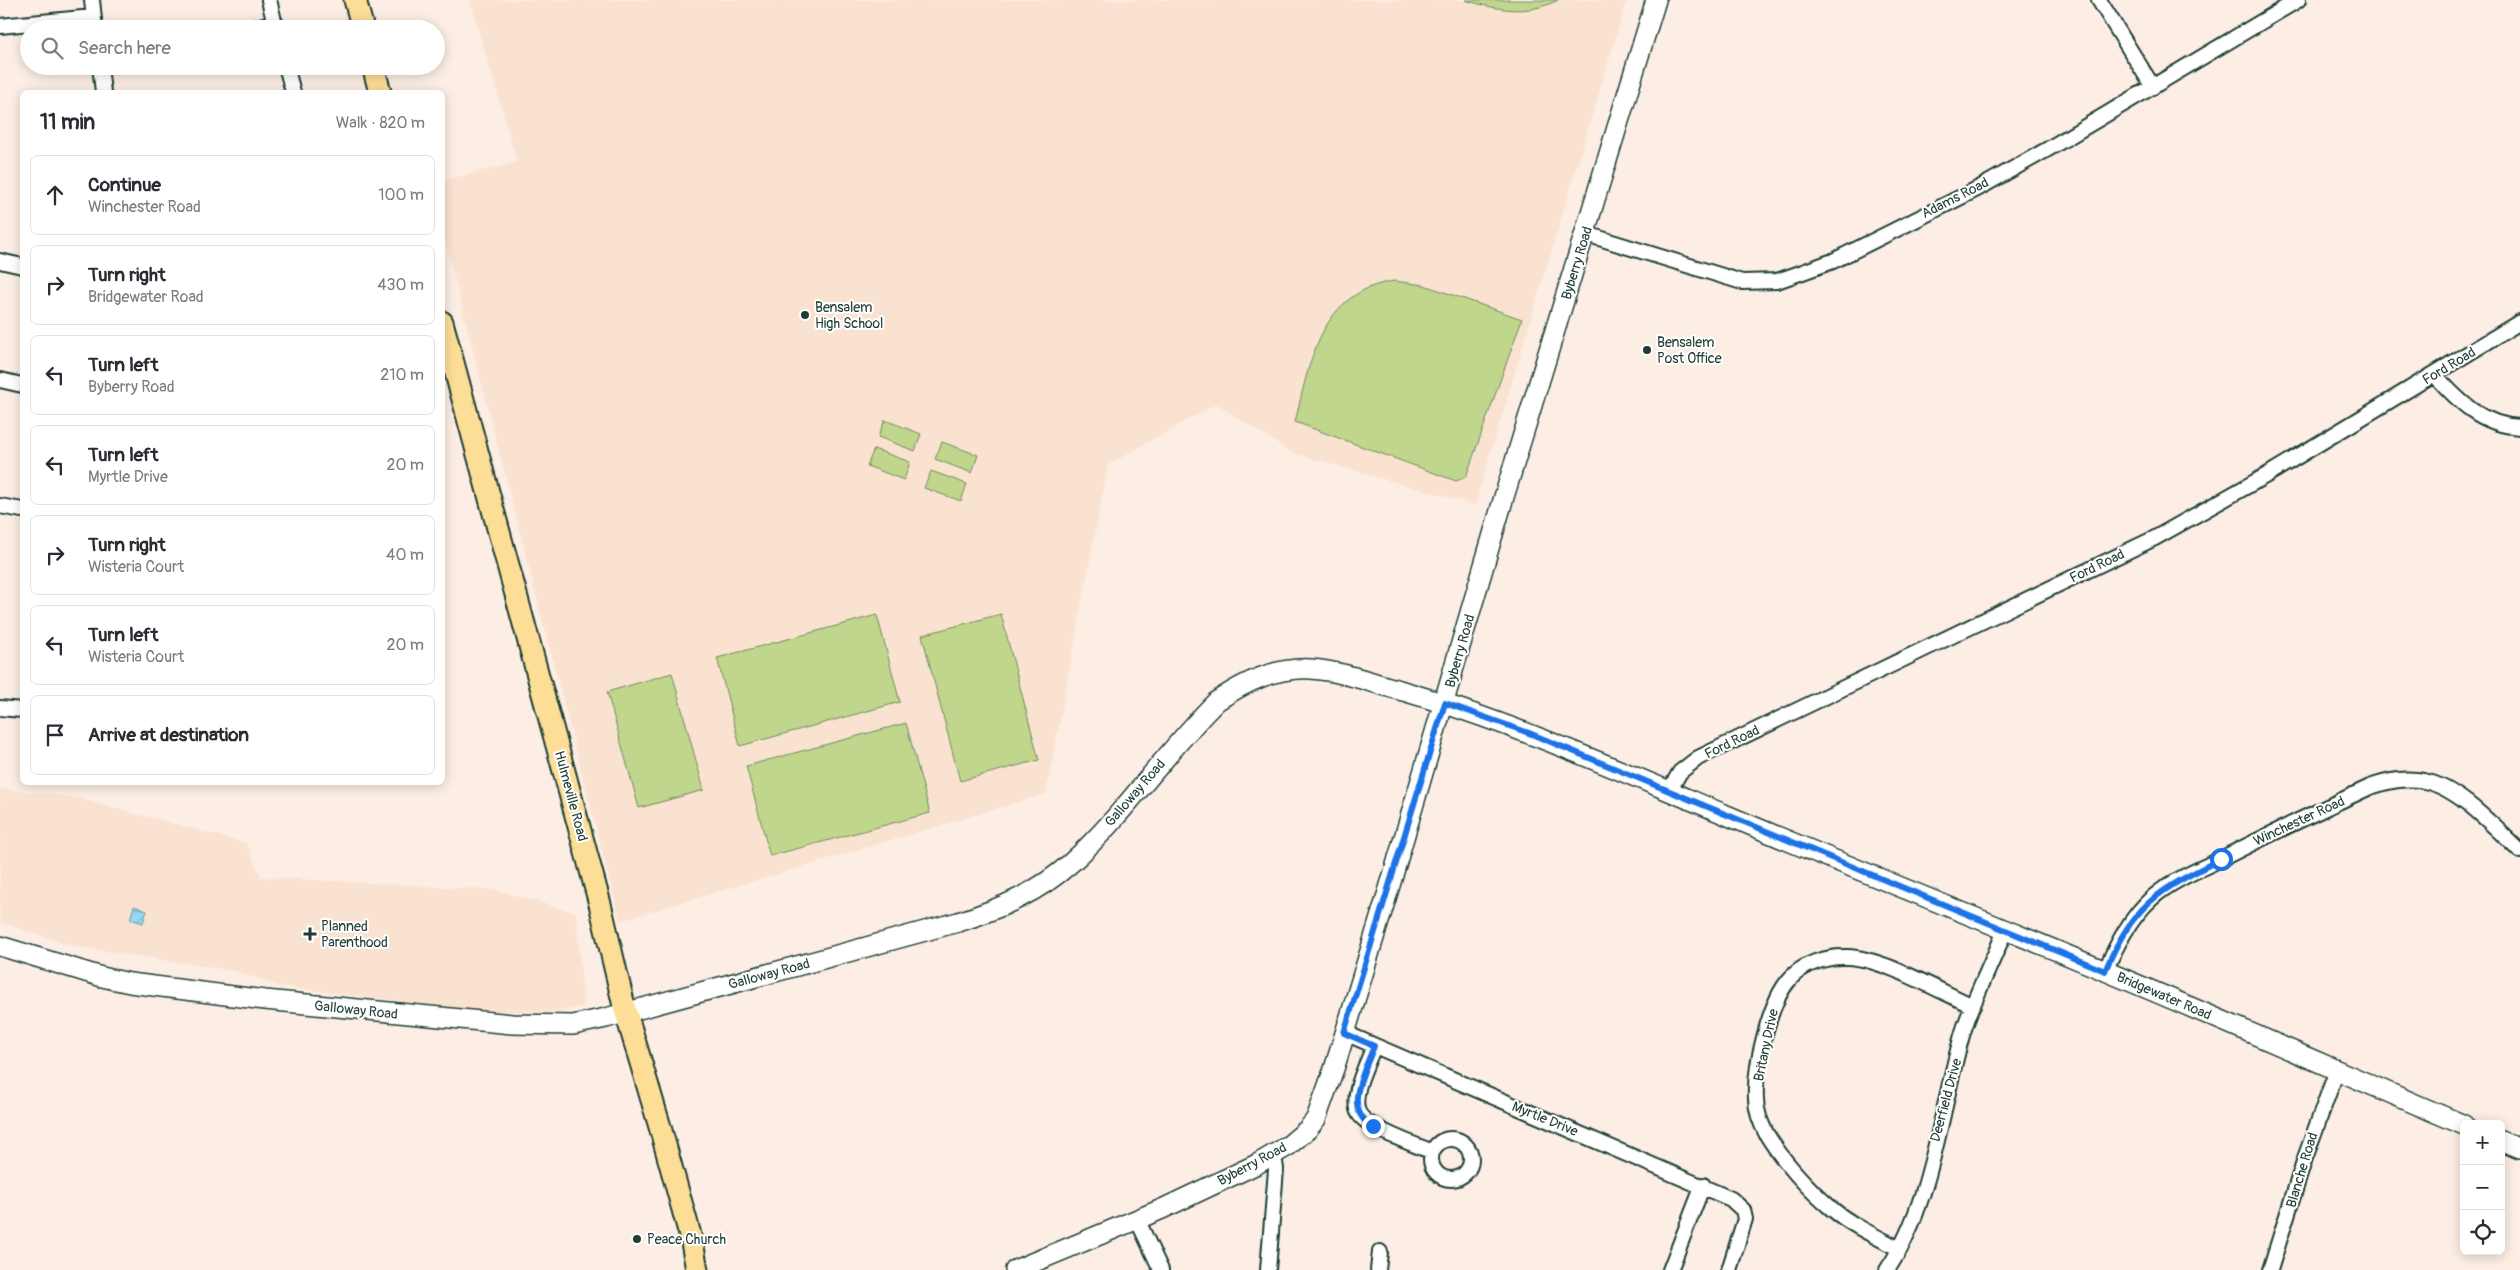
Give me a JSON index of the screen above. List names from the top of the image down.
{
  "streets": {
    "main road": [
      "Byberry Road",
      "Galloway Road",
      "Hulmeville Road",
      "Bridgewater Road"
    ],
    "street": [
      "Adams Road",
      "Ford Road",
      "Winchester Road",
      "Britany Drive",
      "Deerfield Drive",
      "Myrtle Drive",
      "Blanche Road"
    ]
  },
  "crossings": [
    ["Adams Road", "Byberry Road"],
    ["Byberry Road", "Galloway Road"],
    ["Byberry Road", "Bridgewater Road"],
    ["Byberry Road", "Myrtle Drive"],
    ["Ford Road", "Bridgewater Road"],
    ["Galloway Road", "Hulmeville Road"],
    ["Galloway Road", "Bridgewater Road"],
    ["Winchester Road", "Bridgewater Road"],
    ["Bridgewater Road", "Deerfield Drive"],
    ["Bridgewater Road", "Blanche Road"],
    ["Britany Drive", "Deerfield Drive"]
  ],
  "places": {
    "other": ["Bensalem High School", "Bensalem Post Office", "Peace Church"],
    "health": ["Planned Parenthood"]
  },
  "page": {
    "search": "Search here",
    "heading": ["11 min", "Walk · 820 m"],
    "list": [
      ["Continue", "Winchester Road", "100 m"],
      ["Turn right", "Bridgewater Road", "430 m"],
      ["Turn left", "Byberry Road", "210 m"],
      ["Turn left", "Myrtle Drive", "20 m"],
      ["Turn right", "Wisteria Court", "40 m"],
      ["Turn left", "Wisteria Court", "20 m"],
      "Arrive at destination"
    ],
    "map_buttons": ["+", "−"]
  }
}
